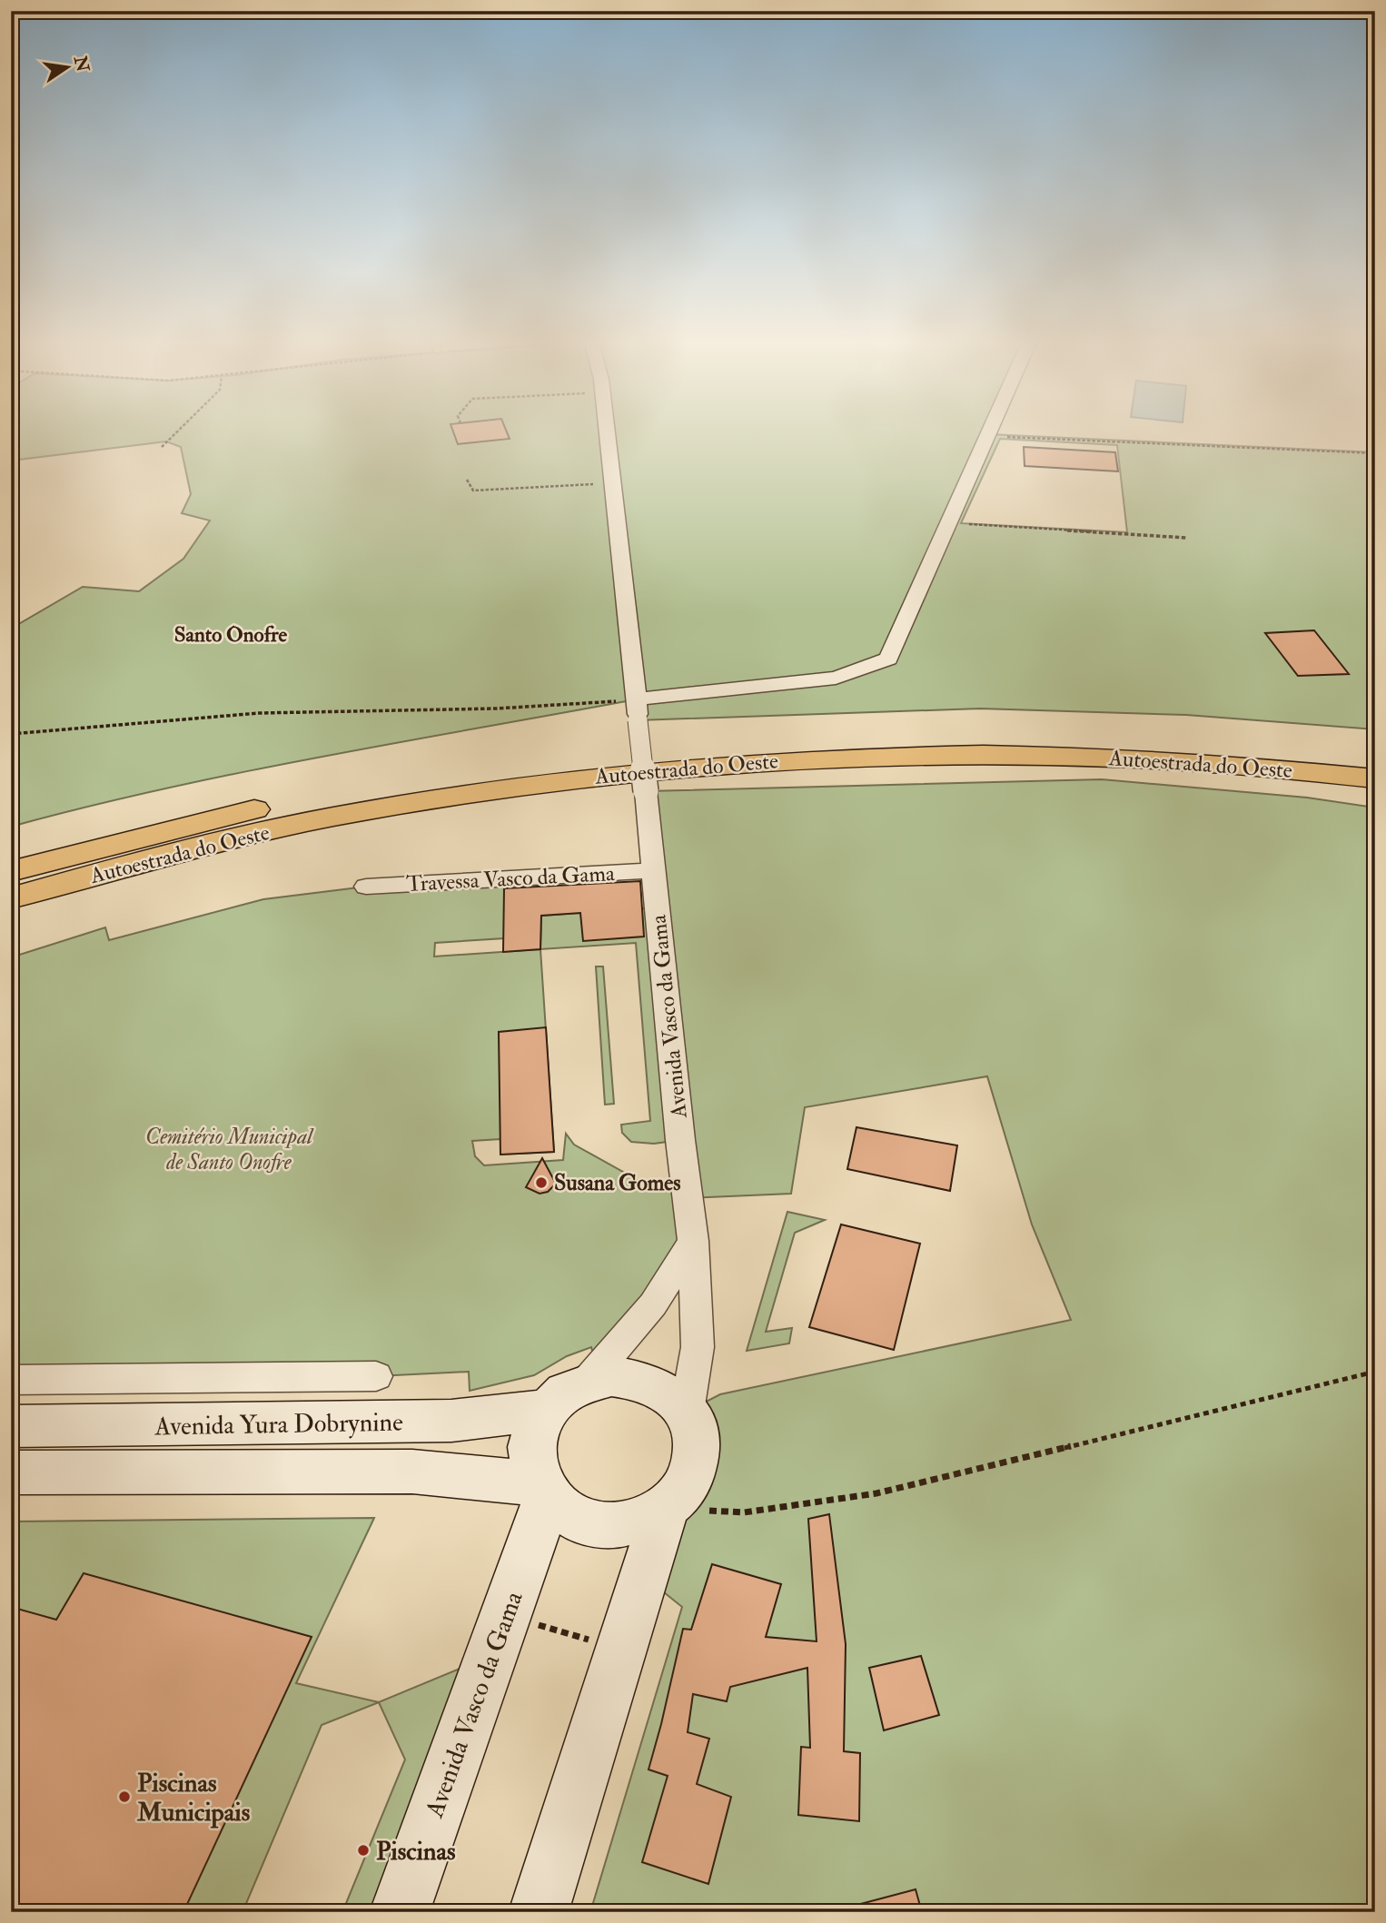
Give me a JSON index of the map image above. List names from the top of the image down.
{
  "streets": {
    "highway": ["Autoestrada do Oeste"],
    "main road": ["Avenida Vasco da Gama", "Avenida Yura Dobrynine"],
    "street": ["Travessa Vasco da Gama"]
  },
  "crossings": [
    ["Travessa Vasco da Gama", "Avenida Vasco da Gama"],
    ["Avenida Vasco da Gama", "Avenida Yura Dobrynine"]
  ],
  "districts": ["Santo Onofre"],
  "parks": ["Cemitério Municipal de Santo Onofre"],
  "places": ["Susana Gomes", "Piscinas Municipais", "Piscinas"],
  "north": "right"
}
